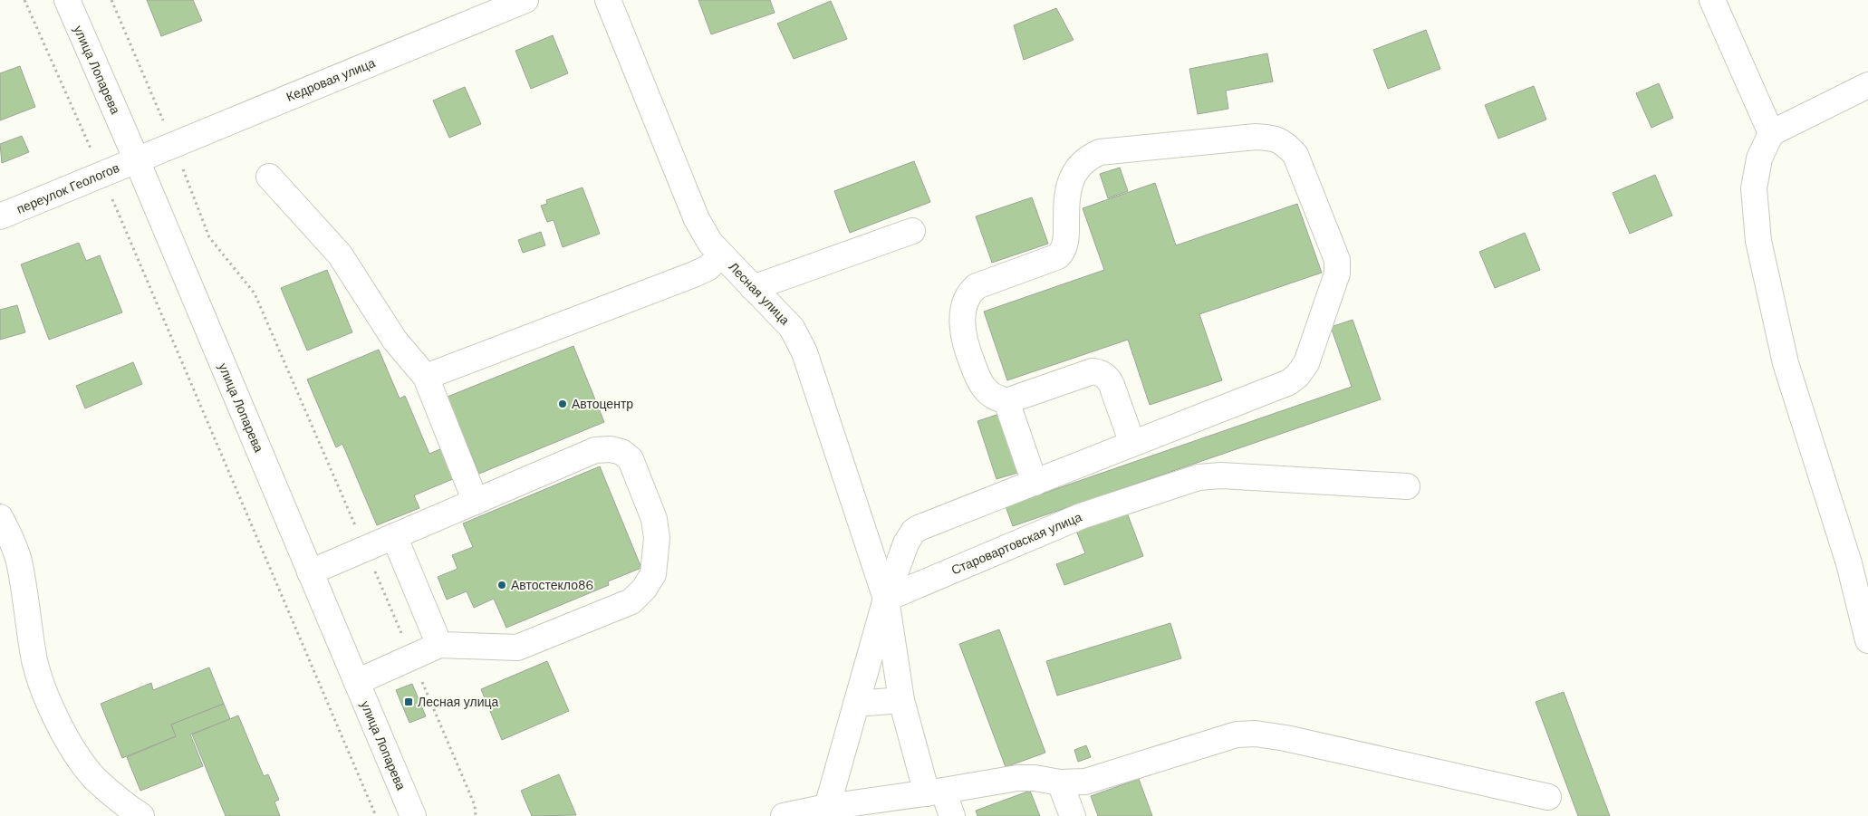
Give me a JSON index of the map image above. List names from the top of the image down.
{
  "streets": {
    "street": [
      "улица Лопарева",
      "Кедровая улица",
      "переулок Геологов",
      "Лесная улица",
      "Старовартовская улица"
    ]
  },
  "crossings": [
    ["улица Лопарева", "Кедровая улица"],
    ["улица Лопарева", "переулок Геологов"],
    ["Кедровая улица", "переулок Геологов"],
    ["Лесная улица", "Старовартовская улица"]
  ],
  "places": {
    "other": ["Автоцентр", "Автостекло86"],
    "transit": ["Лесная улица"]
  }
}
